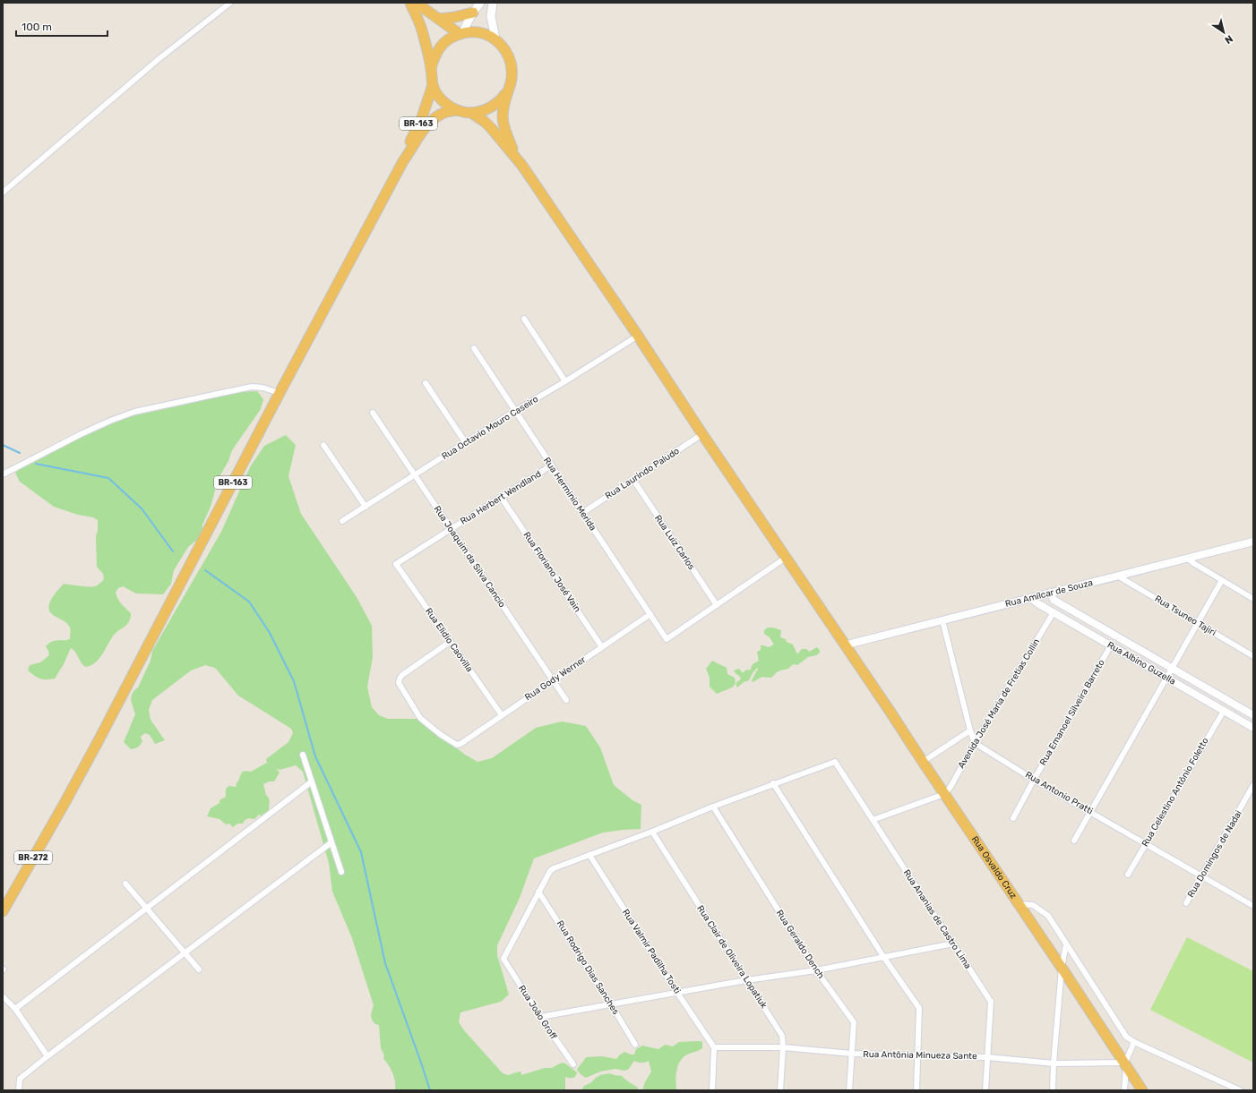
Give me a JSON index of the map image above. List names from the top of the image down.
{
  "streets": {
    "highway": ["BR-163", "BR-272", "Rua Osvaldo Cruz"],
    "street": [
      "Rua Octavio Mouro Caseiro",
      "Rua Laurindo Paludo",
      "Rua Herminio Merida",
      "Rua Herbert Wendland",
      "Rua Luiz Carlos",
      "Rua Joaquim da Silva Cancio",
      "Rua Floriano José Vain",
      "Rua Amílcar de Souza",
      "Rua Tsuneo Tajiri",
      "Rua Elidio Caovilla",
      "Rua Albino Guzella",
      "Rua Gody Werner",
      "Avenida José Maria de Fretias Collin",
      "Rua Emanoel Silveira Barreto",
      "Rua Celestino Antônio Foletto",
      "Rua Antonio Pratti",
      "Rua Domingos de Nadai",
      "Rua Ananias de Castro Lima",
      "Rua Geraldo Dench",
      "Rua Valmir Padilha Tosti",
      "Rua Clair de Oliveira Lopatiuk",
      "Rua Rodrigo Dias Sanches",
      "Rua João Groff",
      "Rua Antônia Minueza Sante"
    ]
  },
  "crossings": [
    ["BR-163", "BR-272"],
    ["Rua Octavio Mouro Caseiro", "Rua Herminio Merida"],
    ["Rua Octavio Mouro Caseiro", "Rua Joaquim da Silva Cancio"],
    ["Rua Octavio Mouro Caseiro", "Rua Osvaldo Cruz"],
    ["Rua Laurindo Paludo", "Rua Herminio Merida"],
    ["Rua Laurindo Paludo", "Rua Luiz Carlos"],
    ["Rua Laurindo Paludo", "Rua Osvaldo Cruz"],
    ["Rua Herminio Merida", "Rua Herbert Wendland"],
    ["Rua Herminio Merida", "Rua Luiz Carlos"],
    ["Rua Herminio Merida", "Rua Gody Werner"],
    ["Rua Herbert Wendland", "Rua Joaquim da Silva Cancio"],
    ["Rua Herbert Wendland", "Rua Floriano José Vain"],
    ["Rua Herbert Wendland", "Rua Elidio Caovilla"],
    ["Rua Joaquim da Silva Cancio", "Rua Gody Werner"],
    ["Rua Floriano José Vain", "Rua Gody Werner"],
    ["Rua Amílcar de Souza", "Rua Tsuneo Tajiri"],
    ["Rua Amílcar de Souza", "Rua Albino Guzella"],
    ["Rua Amílcar de Souza", "Rua Osvaldo Cruz"],
    ["Rua Elidio Caovilla", "Rua Gody Werner"],
    ["Rua Albino Guzella", "Avenida José Maria de Fretias Collin"],
    ["Rua Albino Guzella", "Rua Emanoel Silveira Barreto"],
    ["Rua Albino Guzella", "Rua Celestino Antônio Foletto"],
    ["Avenida José Maria de Fretias Collin", "Rua Antonio Pratti"],
    ["Avenida José Maria de Fretias Collin", "Rua Osvaldo Cruz"],
    ["Rua Emanoel Silveira Barreto", "Rua Antonio Pratti"],
    ["Rua Celestino Antônio Foletto", "Rua Antonio Pratti"],
    ["Rua Antonio Pratti", "Rua Domingos de Nadai"],
    ["Rua Osvaldo Cruz", "Rua Antônia Minueza Sante"],
    ["Rua Ananias de Castro Lima", "Rua Antônia Minueza Sante"],
    ["Rua Geraldo Dench", "Rua Antônia Minueza Sante"],
    ["Rua Valmir Padilha Tosti", "Rua Antônia Minueza Sante"],
    ["Rua Clair de Oliveira Lopatiuk", "Rua Antônia Minueza Sante"],
    ["Rua Rodrigo Dias Sanches", "Rua João Groff"]
  ],
  "scale_bar": "100 m",
  "north": "bottom right"
}
